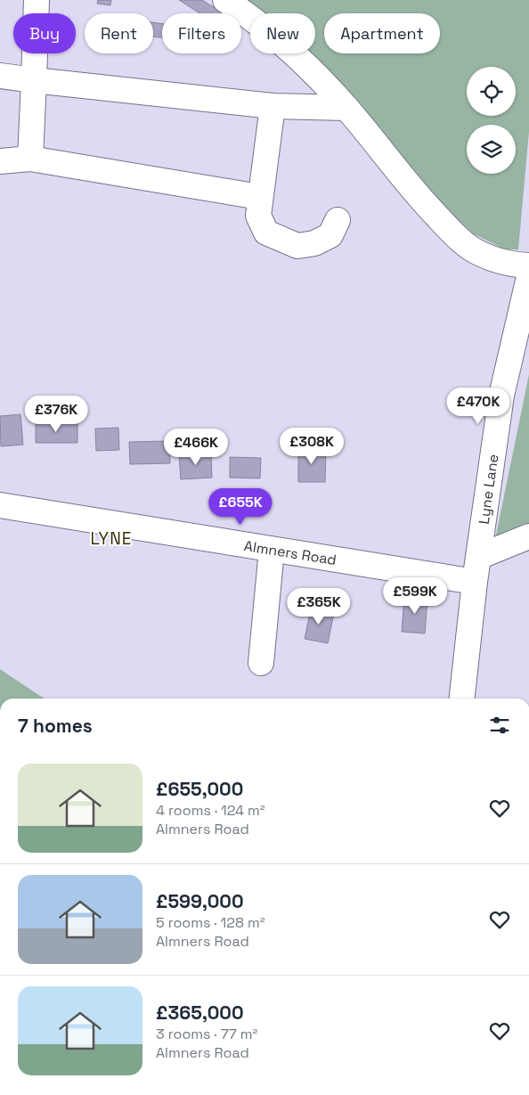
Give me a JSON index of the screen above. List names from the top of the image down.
{
  "streets": {
    "street": ["Lyne Lane", "Almners Road"]
  },
  "crossings": [
    ["Lyne Lane", "Almners Road"]
  ],
  "districts": ["LYNE"],
  "page": {
    "chip": [
      "Buy",
      "Rent",
      "Filters",
      "New",
      "Apartment"
    ],
    "price": [
      "£470K",
      "£376K",
      "£308K",
      "£466K",
      "£655K",
      "£599K",
      "£365K"
    ],
    "heading": "7 homes",
    "list": [
      {
        "name": "£655,000",
        "note": "4 rooms · 124 m² · Almners Road"
      },
      {
        "name": "£599,000",
        "note": "5 rooms · 128 m² · Almners Road"
      },
      {
        "name": "£365,000",
        "note": "3 rooms · 77 m² · Almners Road"
      }
    ]
  }
}
